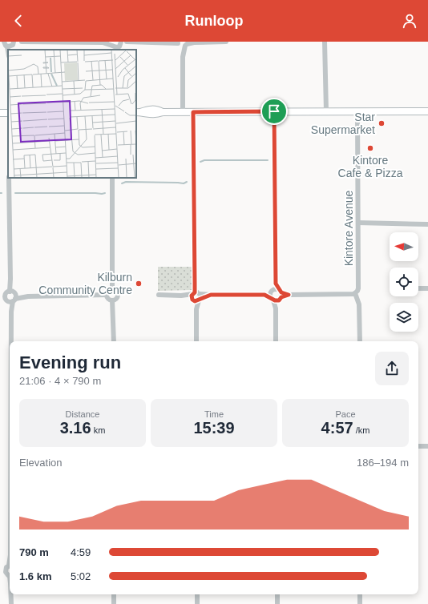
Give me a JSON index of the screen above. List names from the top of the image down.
{
  "streets": {
    "street": ["Kintore Avenue"]
  },
  "places": ["Star Supermarket", "Kintore Cafe & Pizza", "Kilburn Community Centre"],
  "north": "left",
  "page": {
    "header": "Runloop",
    "heading": ["Evening run", "21:06 · 4 × 790 m"],
    "stats": [
      ["Distance", "3.16 km"],
      ["Time", "15:39"],
      ["Pace", "4:57 /km"]
    ],
    "chart": ["Elevation", "186–194 m"],
    "list": [
      {
        "name": "790 m",
        "note": "4:59"
      },
      {
        "name": "1.6 km",
        "note": "5:02"
      }
    ]
  }
}
